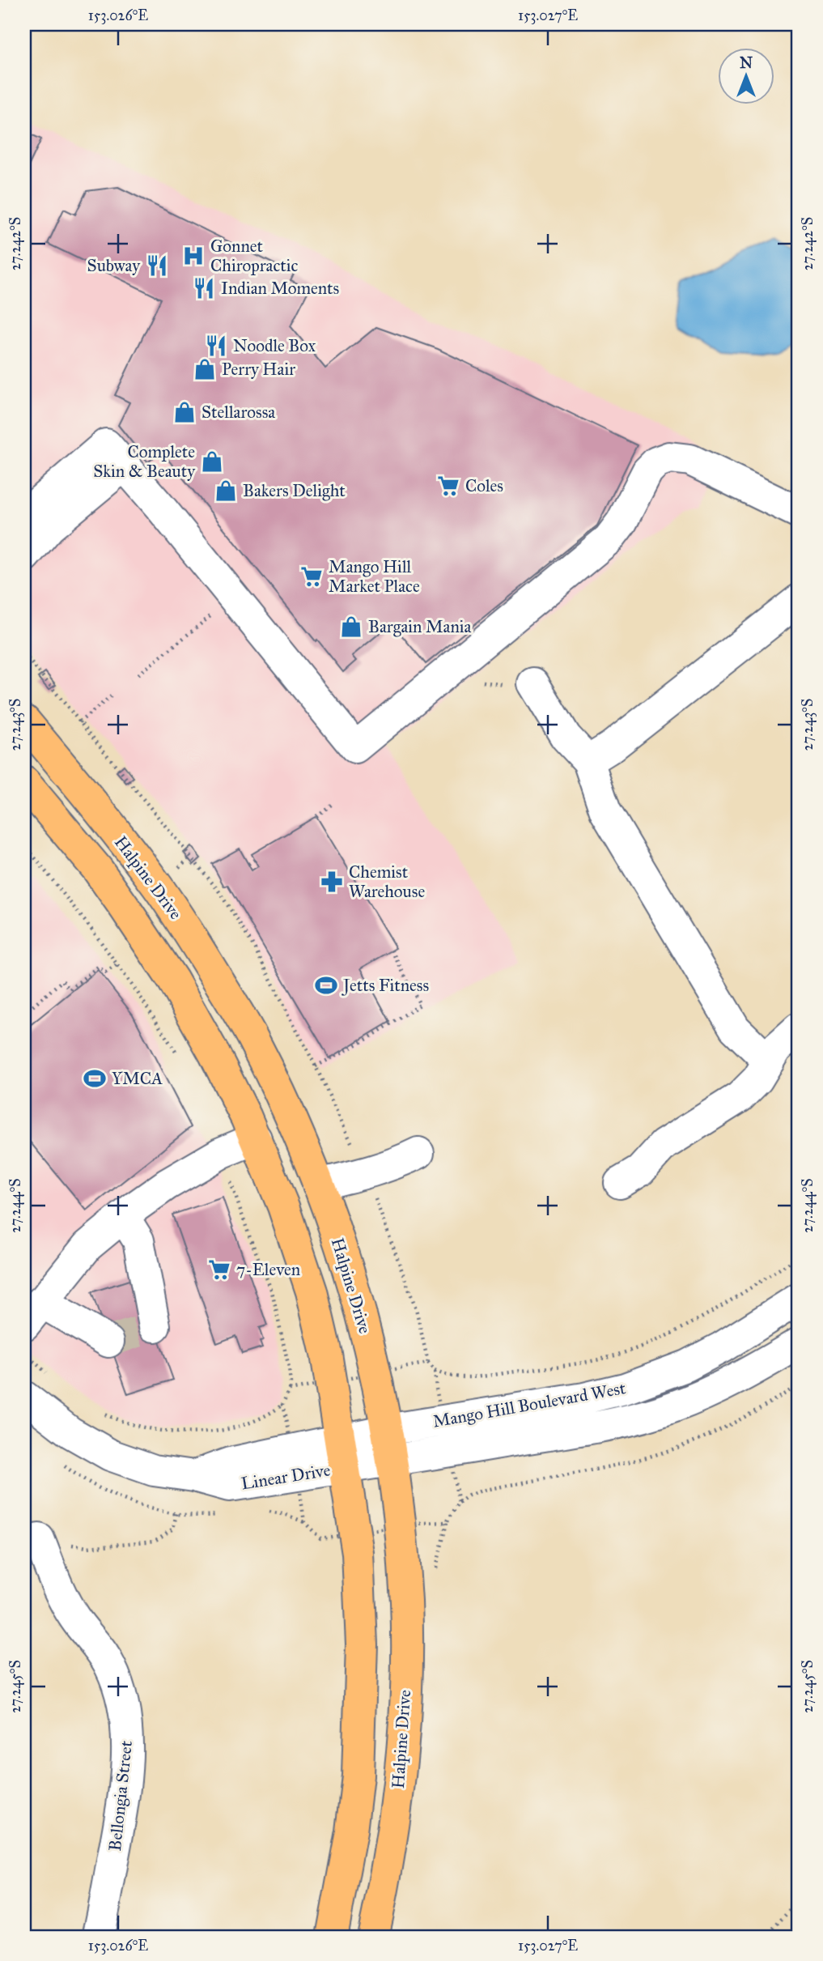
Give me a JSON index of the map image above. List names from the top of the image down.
{
  "streets": {
    "main road": ["Halpine Drive"],
    "street": ["Mango Hill Boulevard West", "Linear Drive", "Bellongia Street"]
  },
  "crossings": [
    ["Halpine Drive", "Mango Hill Boulevard West"],
    ["Halpine Drive", "Linear Drive"],
    ["Mango Hill Boulevard West", "Linear Drive"]
  ],
  "places": {
    "hospital": ["Gonnet Chiropractic"],
    "restaurant": ["Subway", "Indian Moments", "Noodle Box"],
    "shop": [
      "Perry Hair",
      "Stellarossa",
      "Complete Skin & Beauty",
      "Bakers Delight",
      "Bargain Mania"
    ],
    "supermarket": ["Coles", "Mango Hill Market Place", "7-Eleven"],
    "pharmacy": ["Chemist Warehouse"],
    "sports": ["Jetts Fitness", "YMCA"]
  },
  "north": "top",
  "coordinates": [
    "153.026°E",
    "153.027°E",
    "27.242°S",
    "27.243°S",
    "27.244°S",
    "27.245°S"
  ]
}
